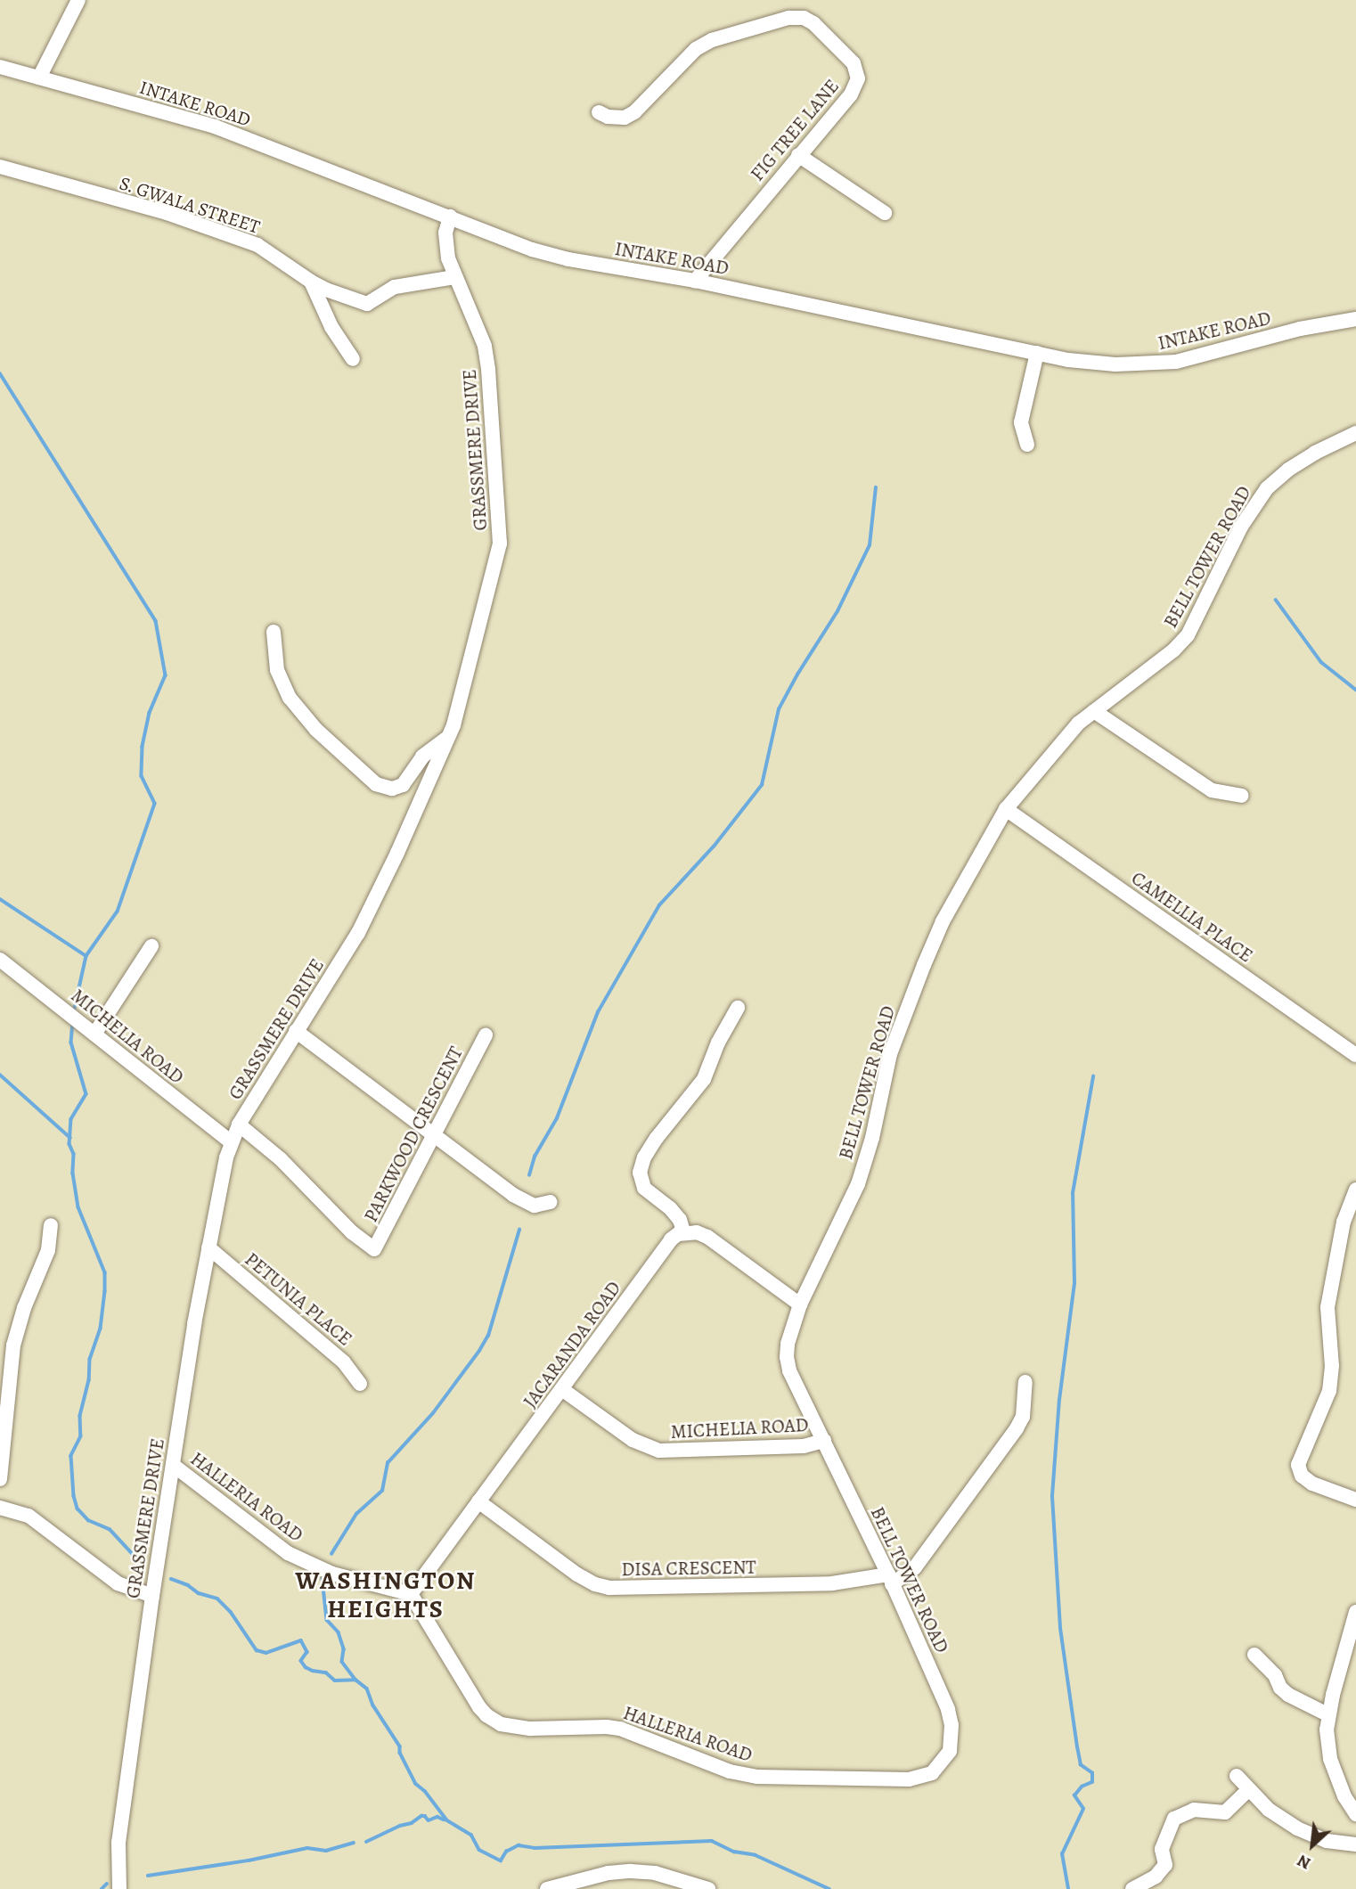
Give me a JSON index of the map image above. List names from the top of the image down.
{
  "streets": {
    "street": [
      "INTAKE ROAD",
      "FIG TREE LANE",
      "S. GWALA STREET",
      "GRASSMERE DRIVE",
      "BELL TOWER ROAD",
      "CAMELLIA PLACE",
      "MICHELIA ROAD",
      "PARKWOOD CRESCENT",
      "PETUNIA PLACE",
      "JACARANDA ROAD",
      "HALLERIA ROAD",
      "DISA CRESCENT"
    ]
  },
  "crossings": [
    ["INTAKE ROAD", "FIG TREE LANE"],
    ["INTAKE ROAD", "GRASSMERE DRIVE"],
    ["GRASSMERE DRIVE", "MICHELIA ROAD"],
    ["GRASSMERE DRIVE", "PARKWOOD CRESCENT"],
    ["GRASSMERE DRIVE", "PETUNIA PLACE"],
    ["GRASSMERE DRIVE", "HALLERIA ROAD"],
    ["BELL TOWER ROAD", "CAMELLIA PLACE"],
    ["BELL TOWER ROAD", "MICHELIA ROAD"],
    ["BELL TOWER ROAD", "HALLERIA ROAD"],
    ["BELL TOWER ROAD", "DISA CRESCENT"],
    ["MICHELIA ROAD", "JACARANDA ROAD"],
    ["JACARANDA ROAD", "HALLERIA ROAD"],
    ["JACARANDA ROAD", "DISA CRESCENT"]
  ],
  "districts": ["WASHINGTON HEIGHTS"],
  "north": "bottom left"
}
